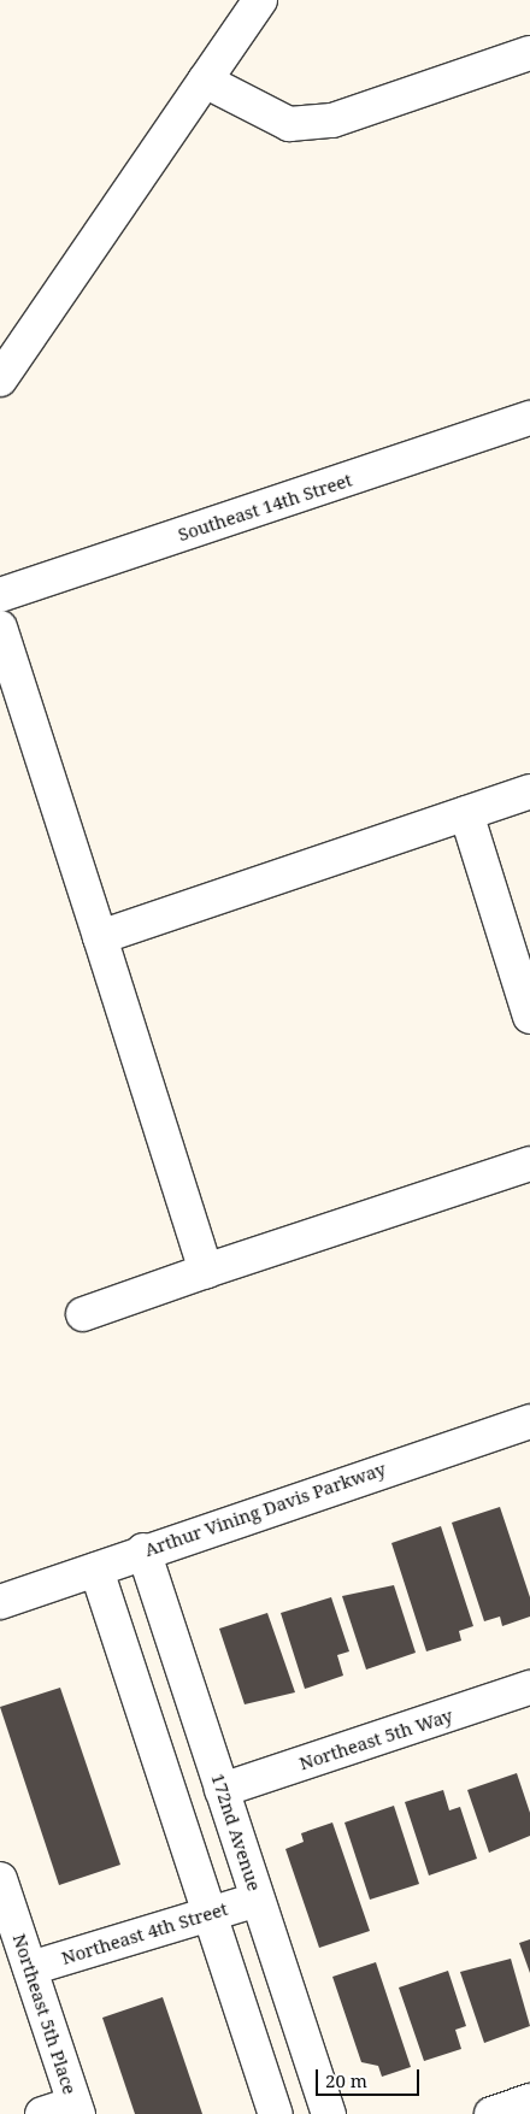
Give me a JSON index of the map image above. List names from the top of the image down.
{
  "streets": {
    "street": [
      "Southeast 14th Street",
      "Arthur Vining Davis Parkway",
      "Northeast 5th Way",
      "172nd Avenue",
      "Northeast 4th Street",
      "Northeast 5th Place"
    ]
  },
  "crossings": [
    ["Arthur Vining Davis Parkway", "172nd Avenue"],
    ["Northeast 5th Way", "172nd Avenue"],
    ["172nd Avenue", "Northeast 4th Street"],
    ["Northeast 4th Street", "Northeast 5th Place"]
  ],
  "scale_bar": "20 m"
}
